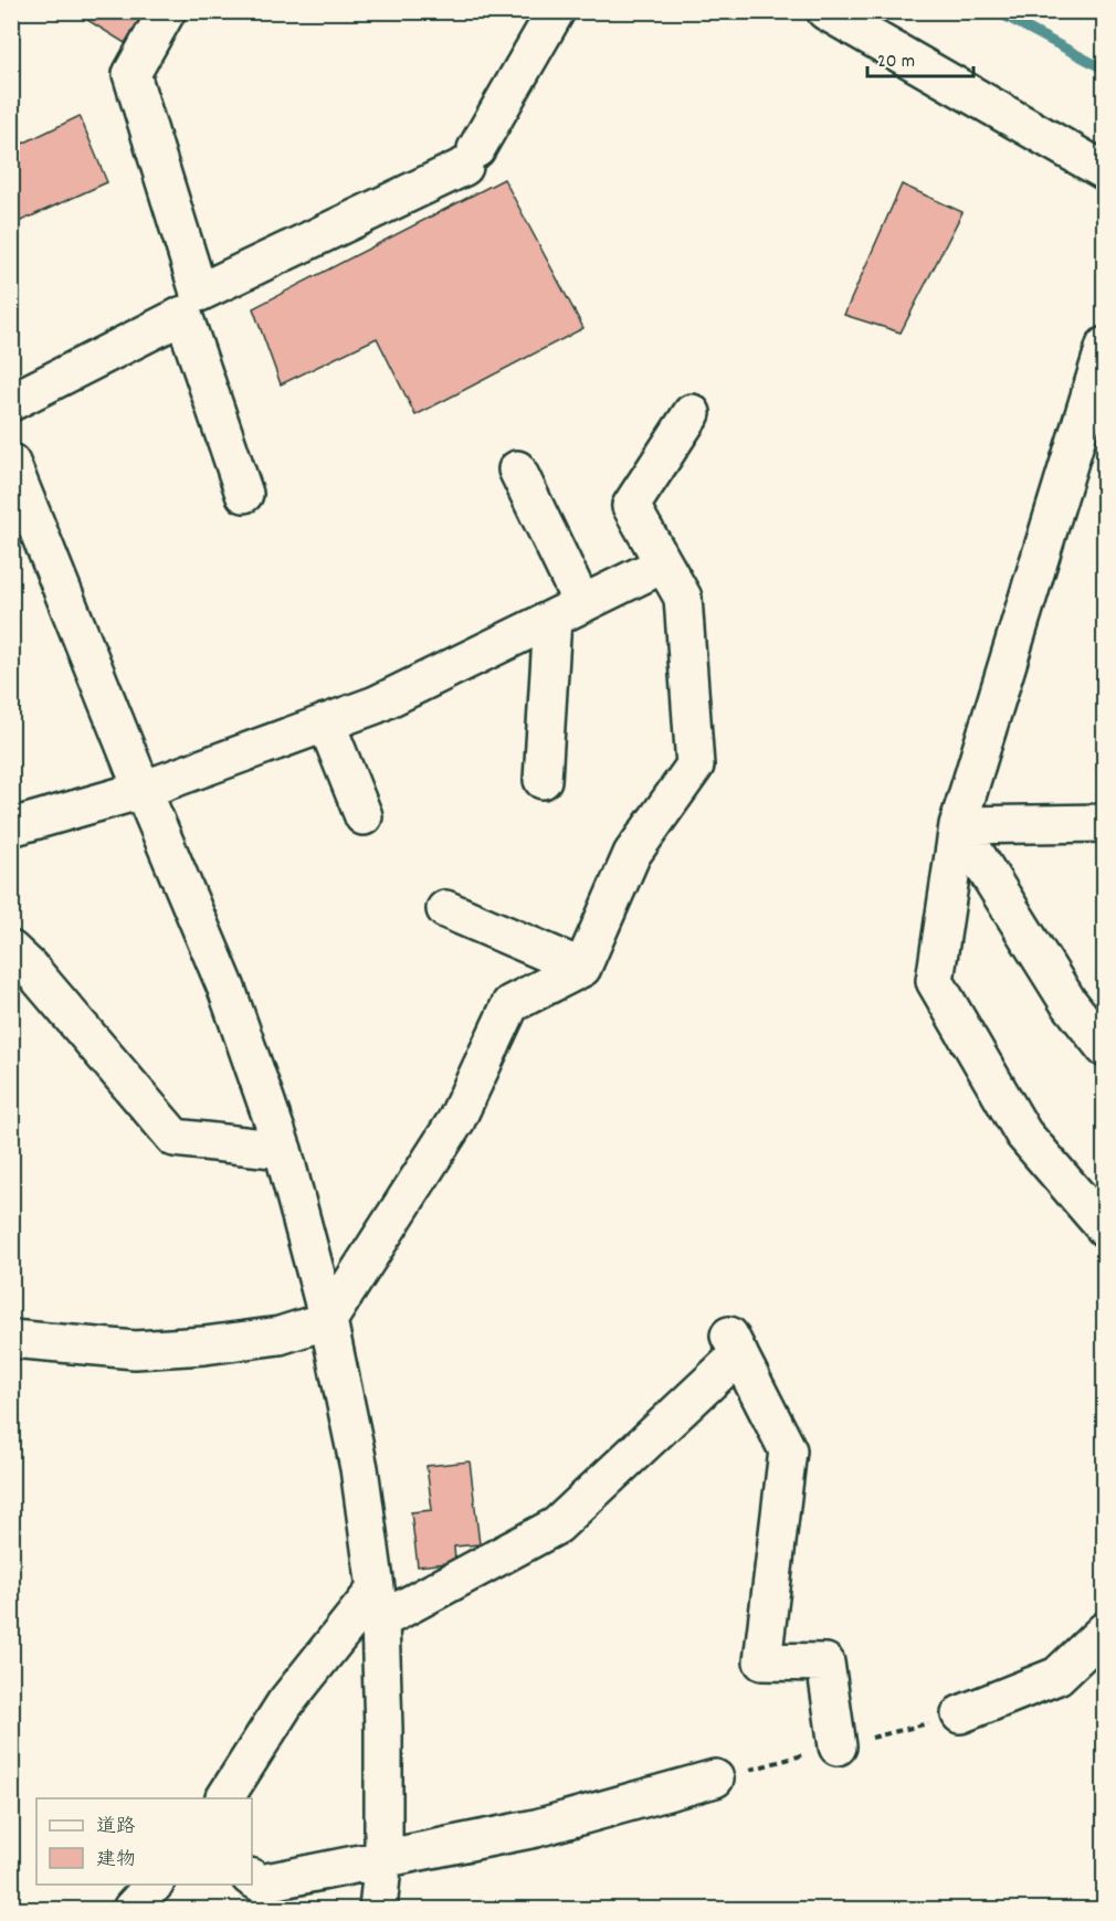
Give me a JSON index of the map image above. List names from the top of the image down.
{
  "legend": ["道路", "建物"],
  "scale_bar": "20 m"
}
